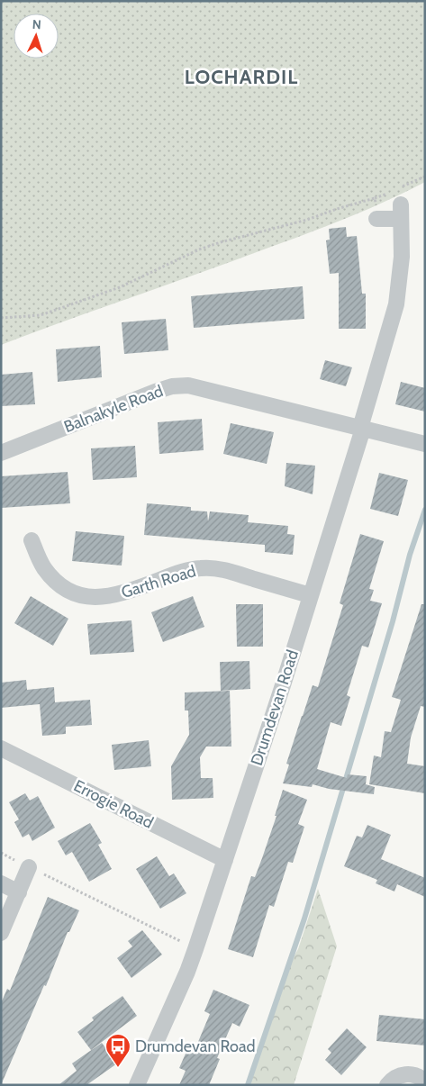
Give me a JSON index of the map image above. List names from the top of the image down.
{
  "streets": {
    "street": [
      "Balnakyle Road",
      "Garth Road",
      "Drumdevan Road",
      "Errogie Road"
    ]
  },
  "crossings": [
    ["Balnakyle Road", "Drumdevan Road"],
    ["Garth Road", "Drumdevan Road"],
    ["Drumdevan Road", "Errogie Road"]
  ],
  "districts": ["LOCHARDIL"],
  "places": {
    "bus stop": ["Drumdevan Road"]
  },
  "north": "top"
}
